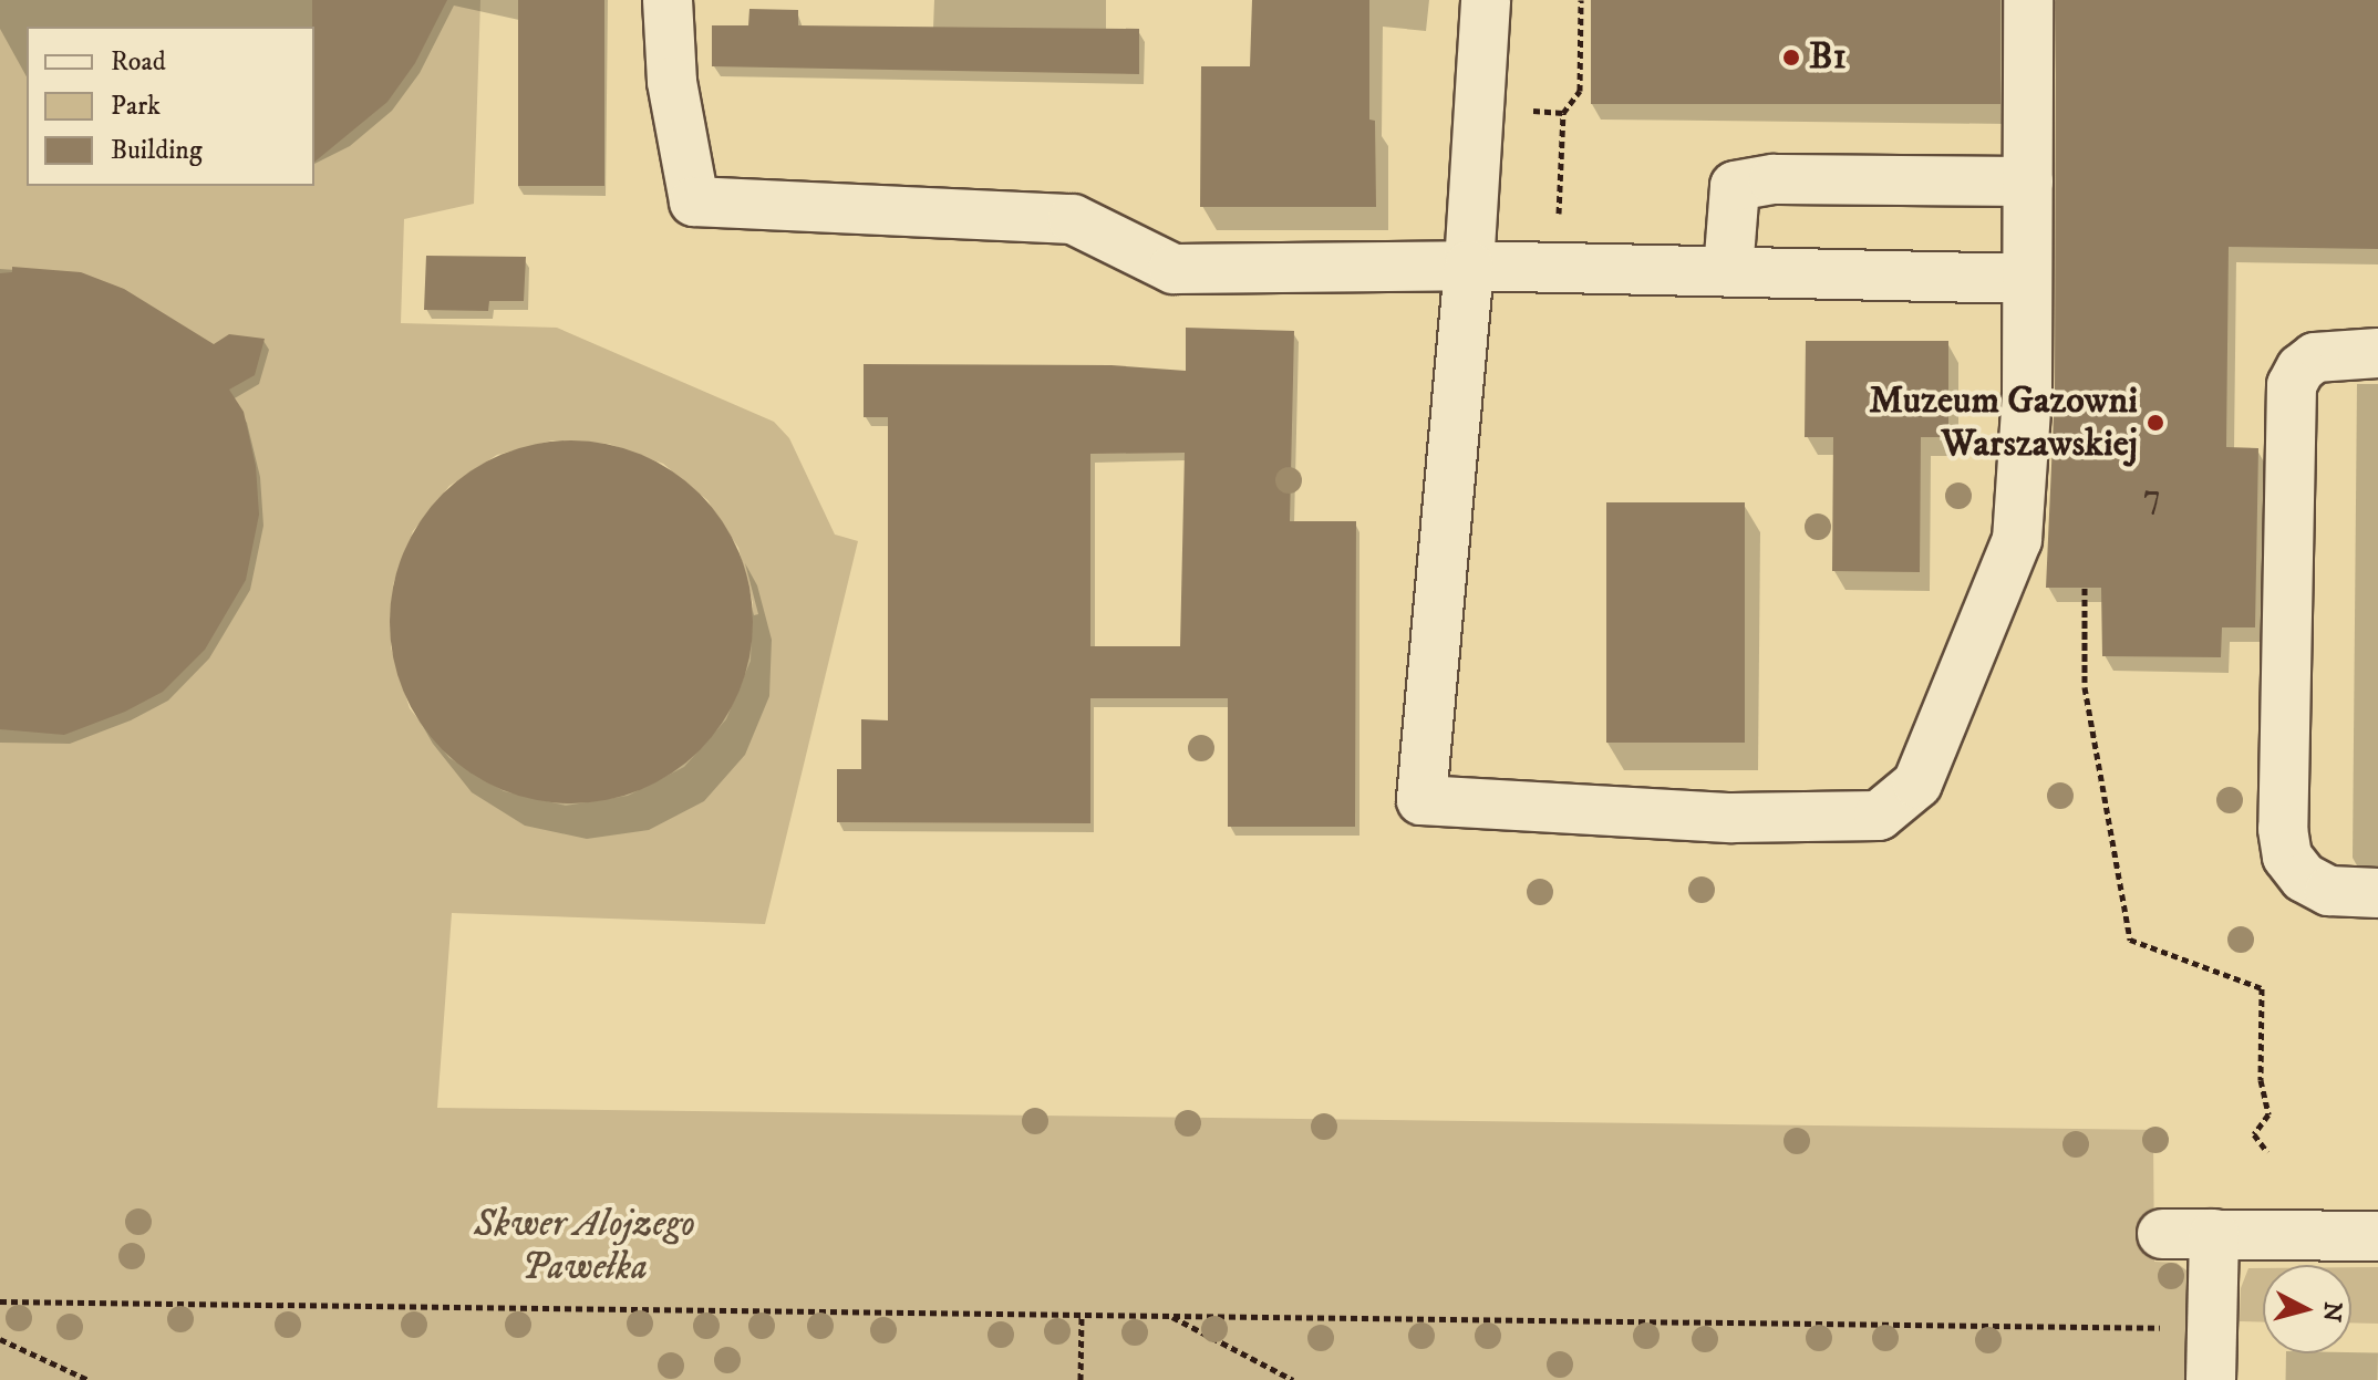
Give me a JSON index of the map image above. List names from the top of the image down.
{
  "parks": ["Skwer Alojzego Pawełka"],
  "places": ["B1", "Muzeum Gazowni Warszawskiej"],
  "house_numbers": ["7"],
  "legend": ["Road", "Park", "Building"],
  "north": "right"
}
